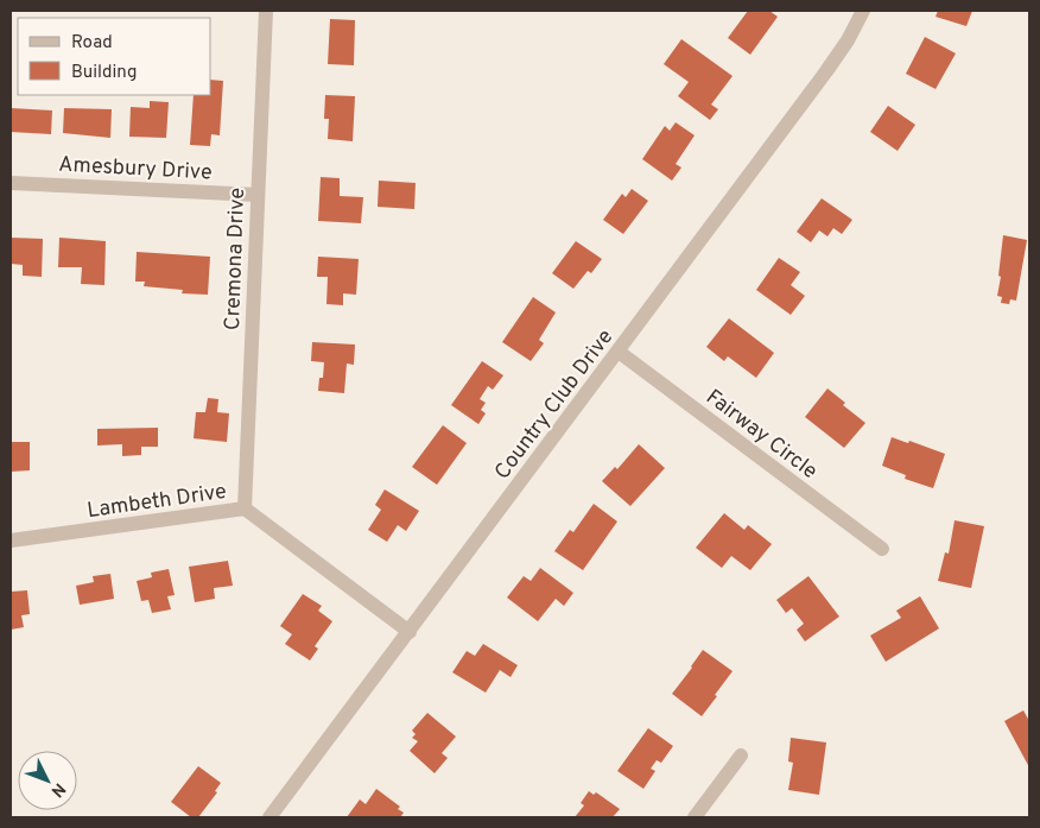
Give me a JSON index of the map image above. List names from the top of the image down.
{
  "streets": {
    "street": [
      "Amesbury Drive",
      "Cremona Drive",
      "Country Club Drive",
      "Fairway Circle",
      "Lambeth Drive"
    ]
  },
  "crossings": [
    ["Amesbury Drive", "Cremona Drive"],
    ["Cremona Drive", "Lambeth Drive"],
    ["Country Club Drive", "Fairway Circle"],
    ["Country Club Drive", "Lambeth Drive"]
  ],
  "legend": ["Road", "Building"],
  "north": "bottom right"
}
